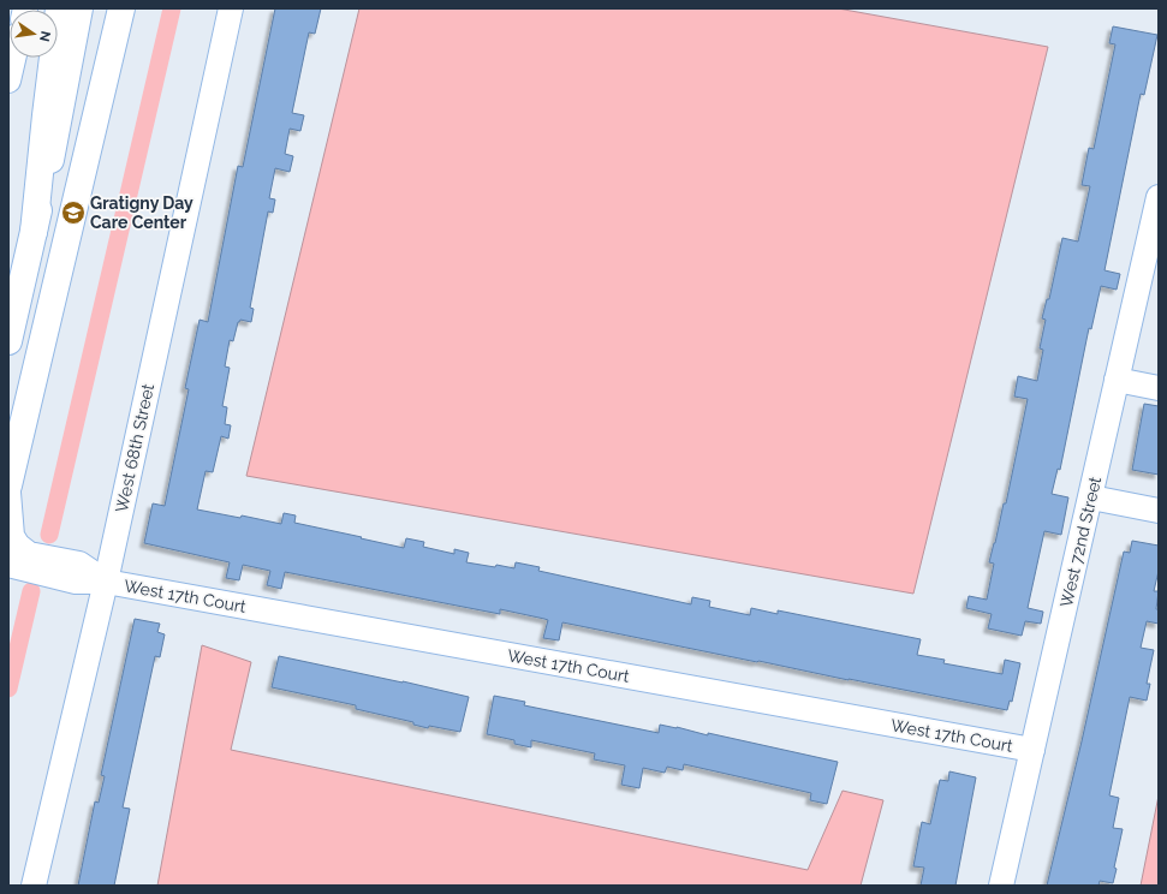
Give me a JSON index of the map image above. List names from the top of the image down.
{
  "streets": {
    "street": ["West 68th Street", "West 72nd Street", "West 17th Court"]
  },
  "crossings": [
    ["West 68th Street", "West 17th Court"],
    ["West 72nd Street", "West 17th Court"]
  ],
  "places": {
    "school or university": ["Gratigny Day Care Center"]
  },
  "north": "right"
}
